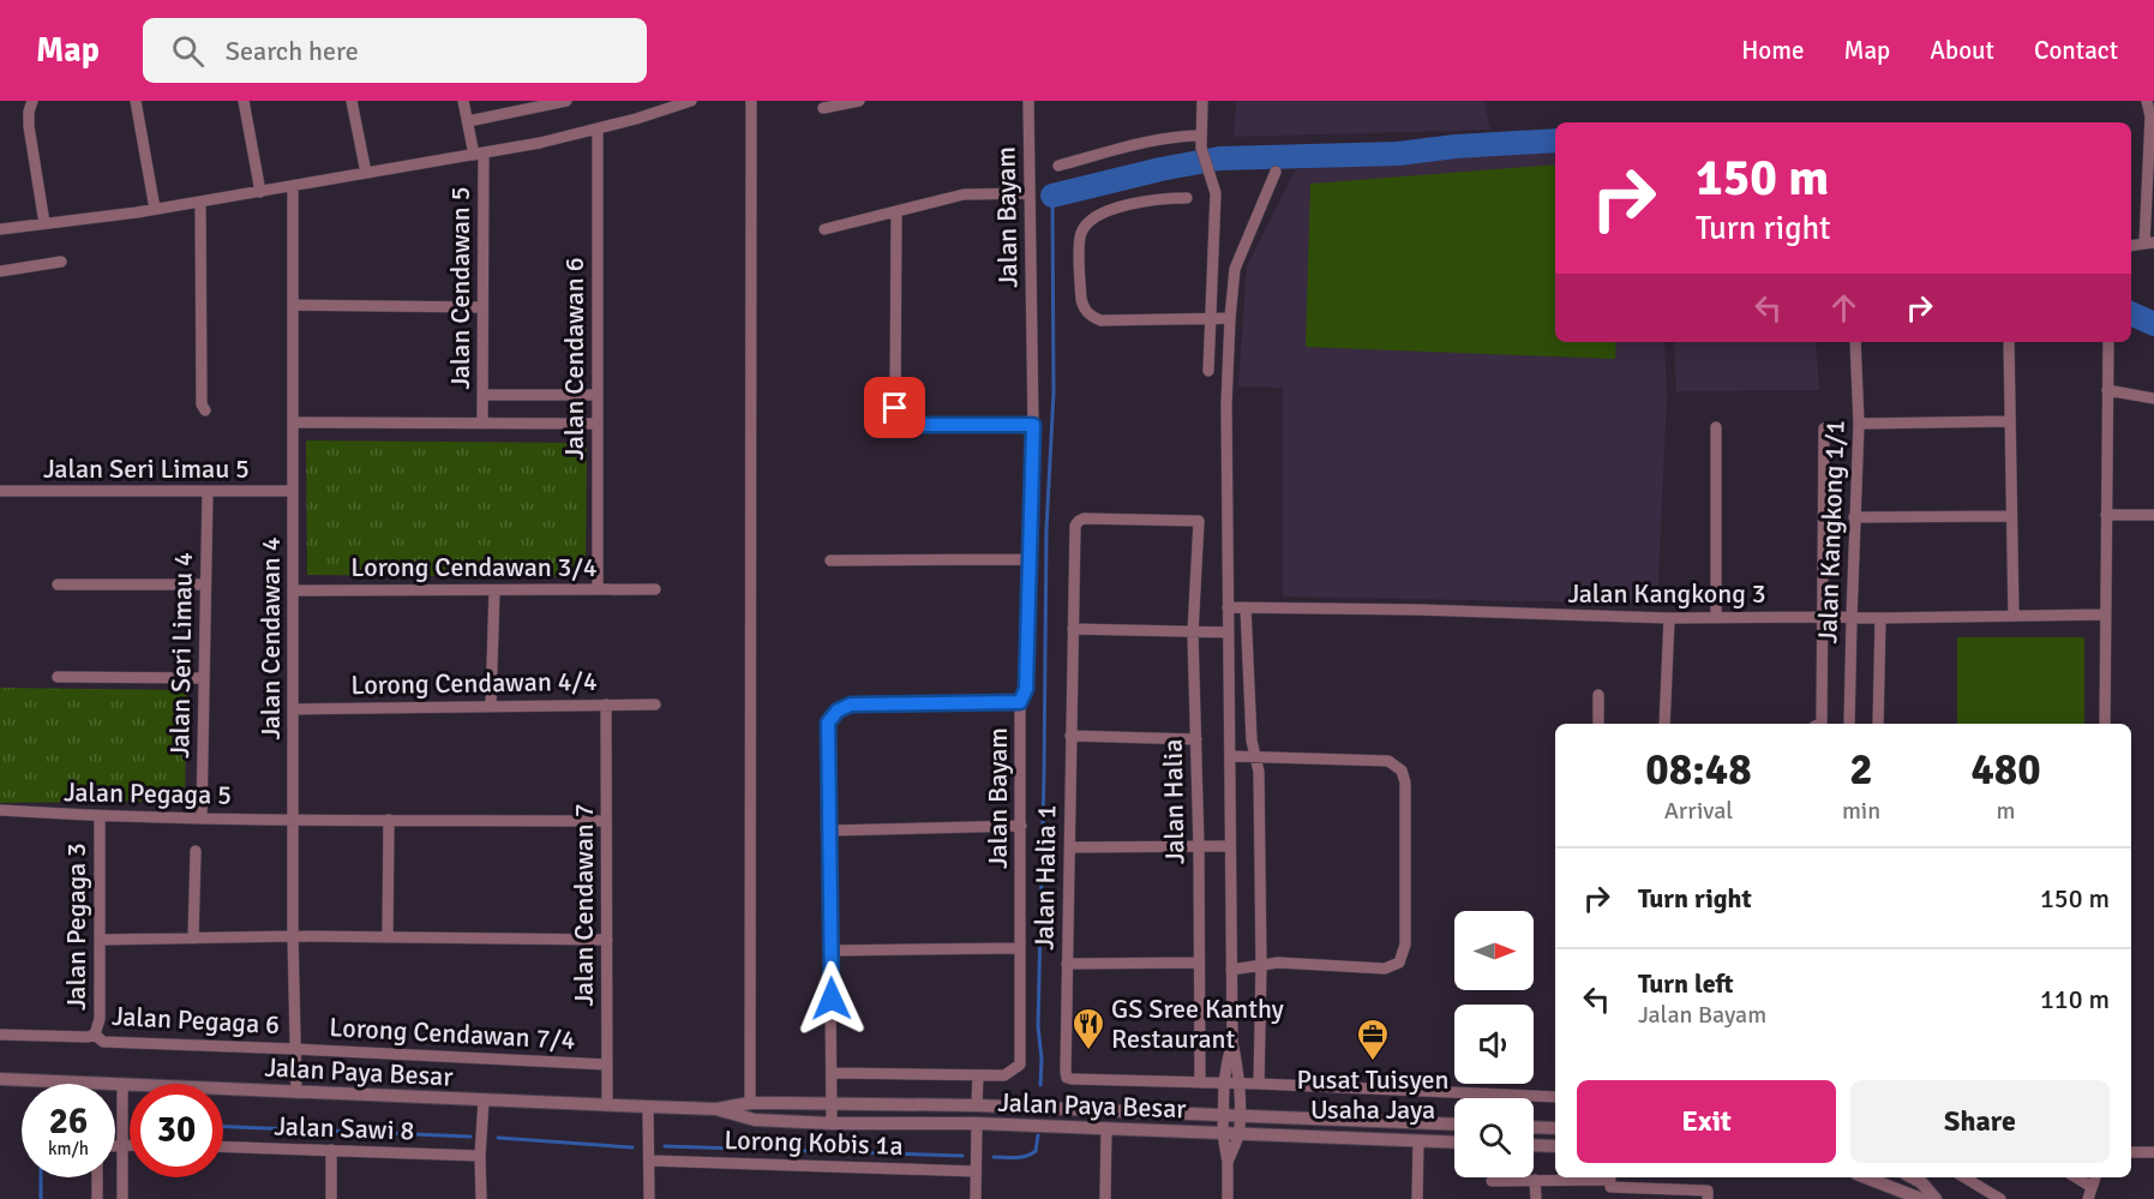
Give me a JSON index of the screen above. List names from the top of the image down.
{
  "streets": {
    "street": [
      "Jalan Bayam",
      "Jalan Cendawan 5",
      "Jalan Cendawan 6",
      "Jalan Seri Limau 5",
      "Jalan Kangkong 1/1",
      "Lorong Cendawan 3/4",
      "Jalan Kangkong 3",
      "Jalan Cendawan 4",
      "Jalan Seri Limau 4",
      "Lorong Cendawan 4/4",
      "Jalan Pegaga 5",
      "Jalan Halia",
      "Jalan Halia 1",
      "Jalan Cendawan 7",
      "Jalan Pegaga 3",
      "Jalan Pegaga 6",
      "Lorong Cendawan 7/4",
      "Jalan Paya Besar",
      "Jalan Sawi 8",
      "Lorong Kobis 1a"
    ]
  },
  "crossings": [
    ["Jalan Cendawan 6", "Lorong Cendawan 3/4"],
    ["Jalan Seri Limau 5", "Jalan Cendawan 4"],
    ["Jalan Seri Limau 5", "Jalan Seri Limau 4"],
    ["Jalan Kangkong 1/1", "Jalan Kangkong 3"],
    ["Lorong Cendawan 3/4", "Jalan Cendawan 4"],
    ["Jalan Cendawan 4", "Lorong Cendawan 4/4"],
    ["Jalan Cendawan 4", "Jalan Pegaga 5"],
    ["Jalan Cendawan 4", "Jalan Pegaga 6"],
    ["Jalan Cendawan 4", "Lorong Cendawan 7/4"],
    ["Jalan Cendawan 4", "Jalan Paya Besar"],
    ["Jalan Seri Limau 4", "Jalan Pegaga 5"],
    ["Lorong Cendawan 4/4", "Jalan Cendawan 7"],
    ["Jalan Pegaga 5", "Jalan Cendawan 7"],
    ["Jalan Pegaga 5", "Jalan Pegaga 3"],
    ["Jalan Halia", "Jalan Halia 1"],
    ["Jalan Cendawan 7", "Lorong Cendawan 7/4"],
    ["Jalan Cendawan 7", "Jalan Paya Besar"],
    ["Jalan Pegaga 3", "Jalan Pegaga 6"],
    ["Jalan Pegaga 6", "Lorong Cendawan 7/4"]
  ],
  "places": {
    "restaurant": ["GS Sree Kanthy Restaurant"],
    "office": ["Pusat Tuisyen Usaha Jaya"]
  },
  "north": "right",
  "page": {
    "header": "Map",
    "search": "Search here",
    "nav": [
      "Home",
      "Map",
      "About",
      "Contact"
    ],
    "turn": ["150 m", "Turn right"],
    "eta": [
      "08:48",
      "Arrival",
      "2",
      "min",
      "480",
      "m"
    ],
    "list": [
      {
        "name": "Turn right",
        "value": "150 m"
      },
      {
        "name": "Turn left",
        "note": "Jalan Bayam",
        "value": "110 m"
      }
    ],
    "buttons": ["Exit", "Share"],
    "speed": "26 km/h",
    "limit": "30"
  }
}
